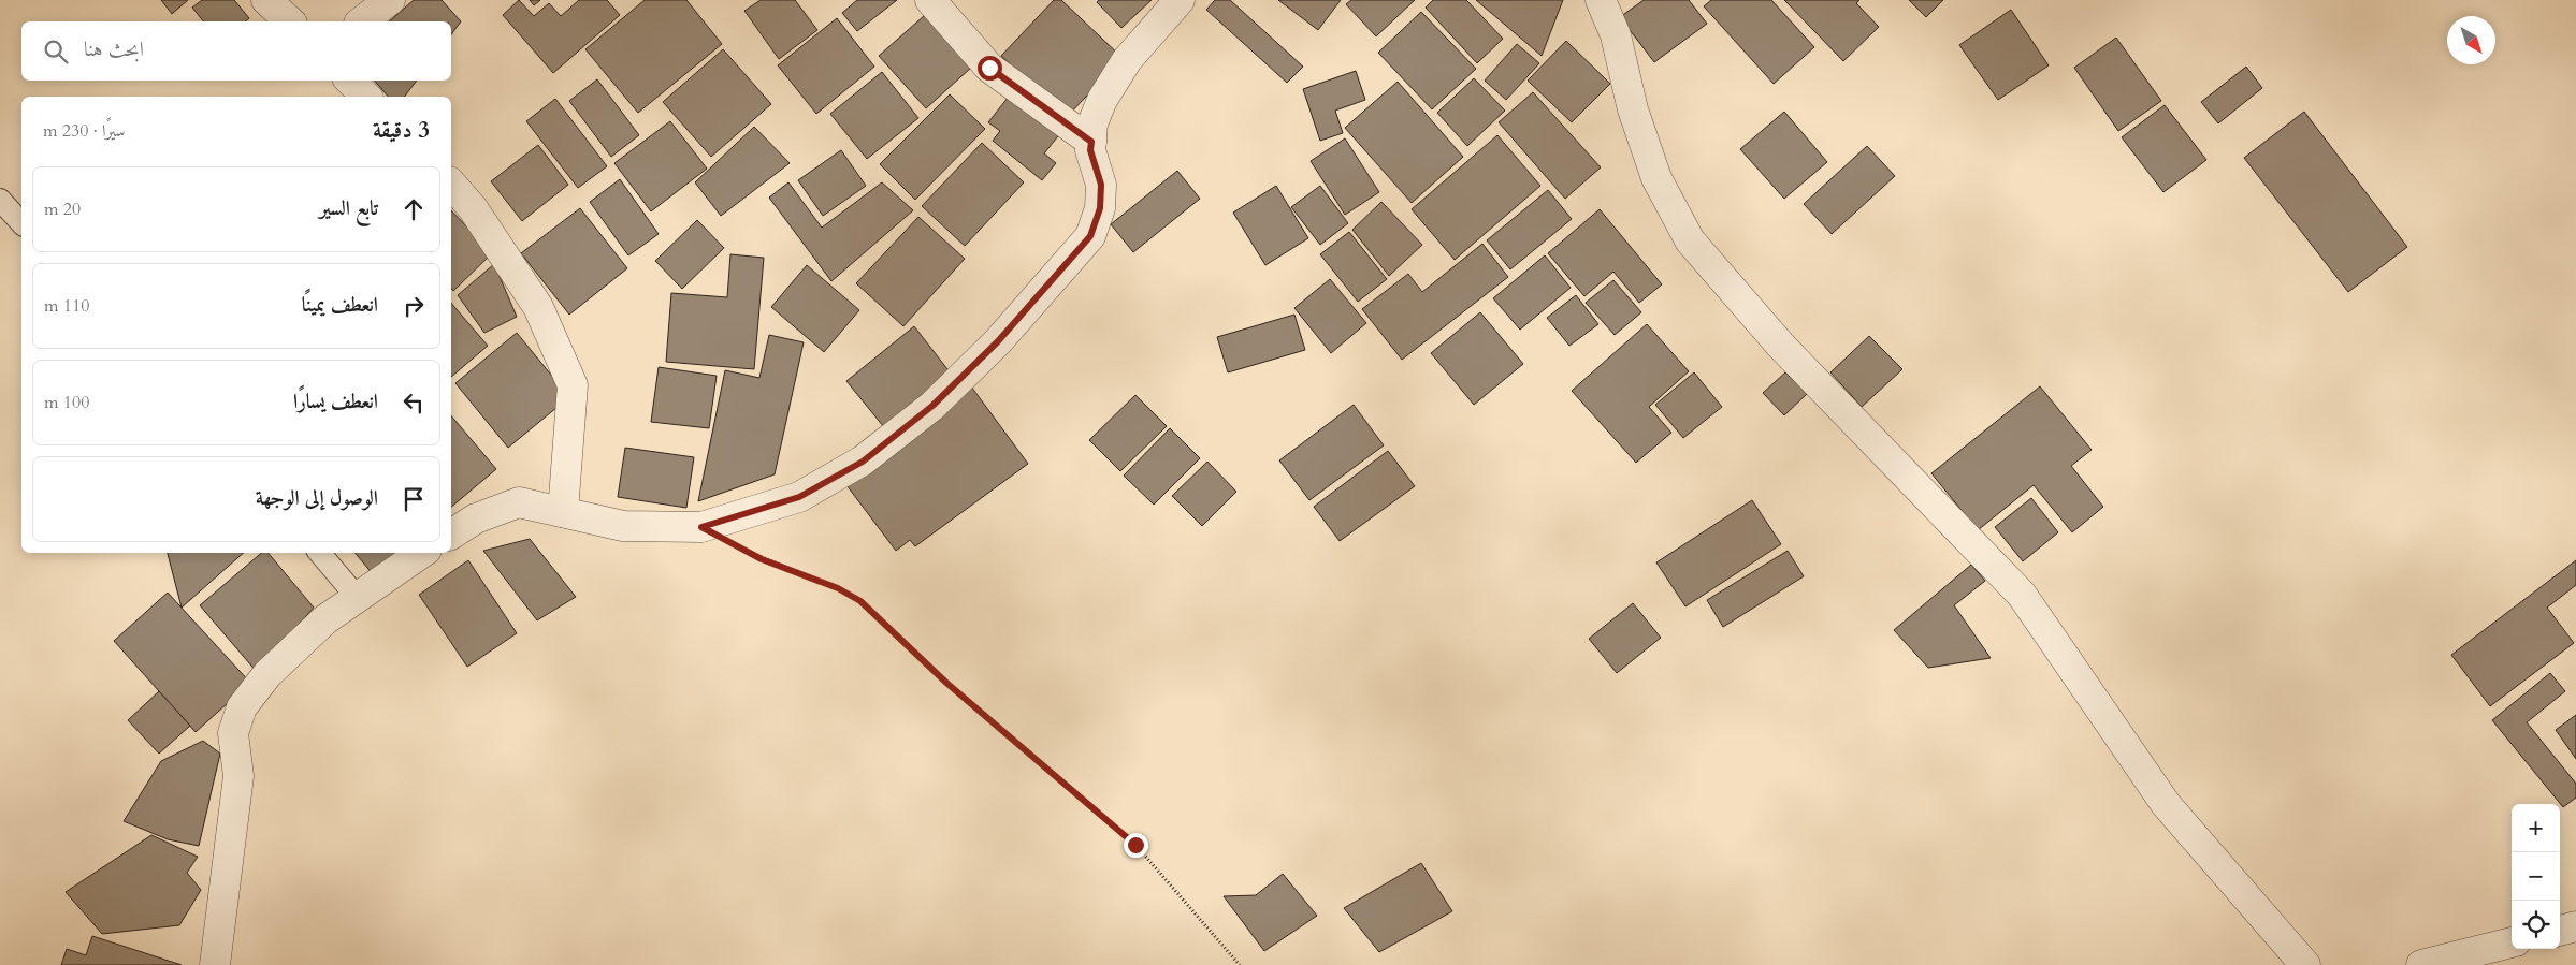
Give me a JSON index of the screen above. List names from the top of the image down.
{
  "north": "bottom right",
  "page": {
    "search": "ابحث هنا",
    "heading": ["3 دقيقة", "سيرًا · 230 m"],
    "list": [
      ["تابع السير", "20 m"],
      ["انعطف يمينًا", "110 m"],
      ["انعطف يسارًا", "100 m"],
      "الوصول إلى الوجهة"
    ],
    "map_buttons": ["+", "−"]
  }
}
